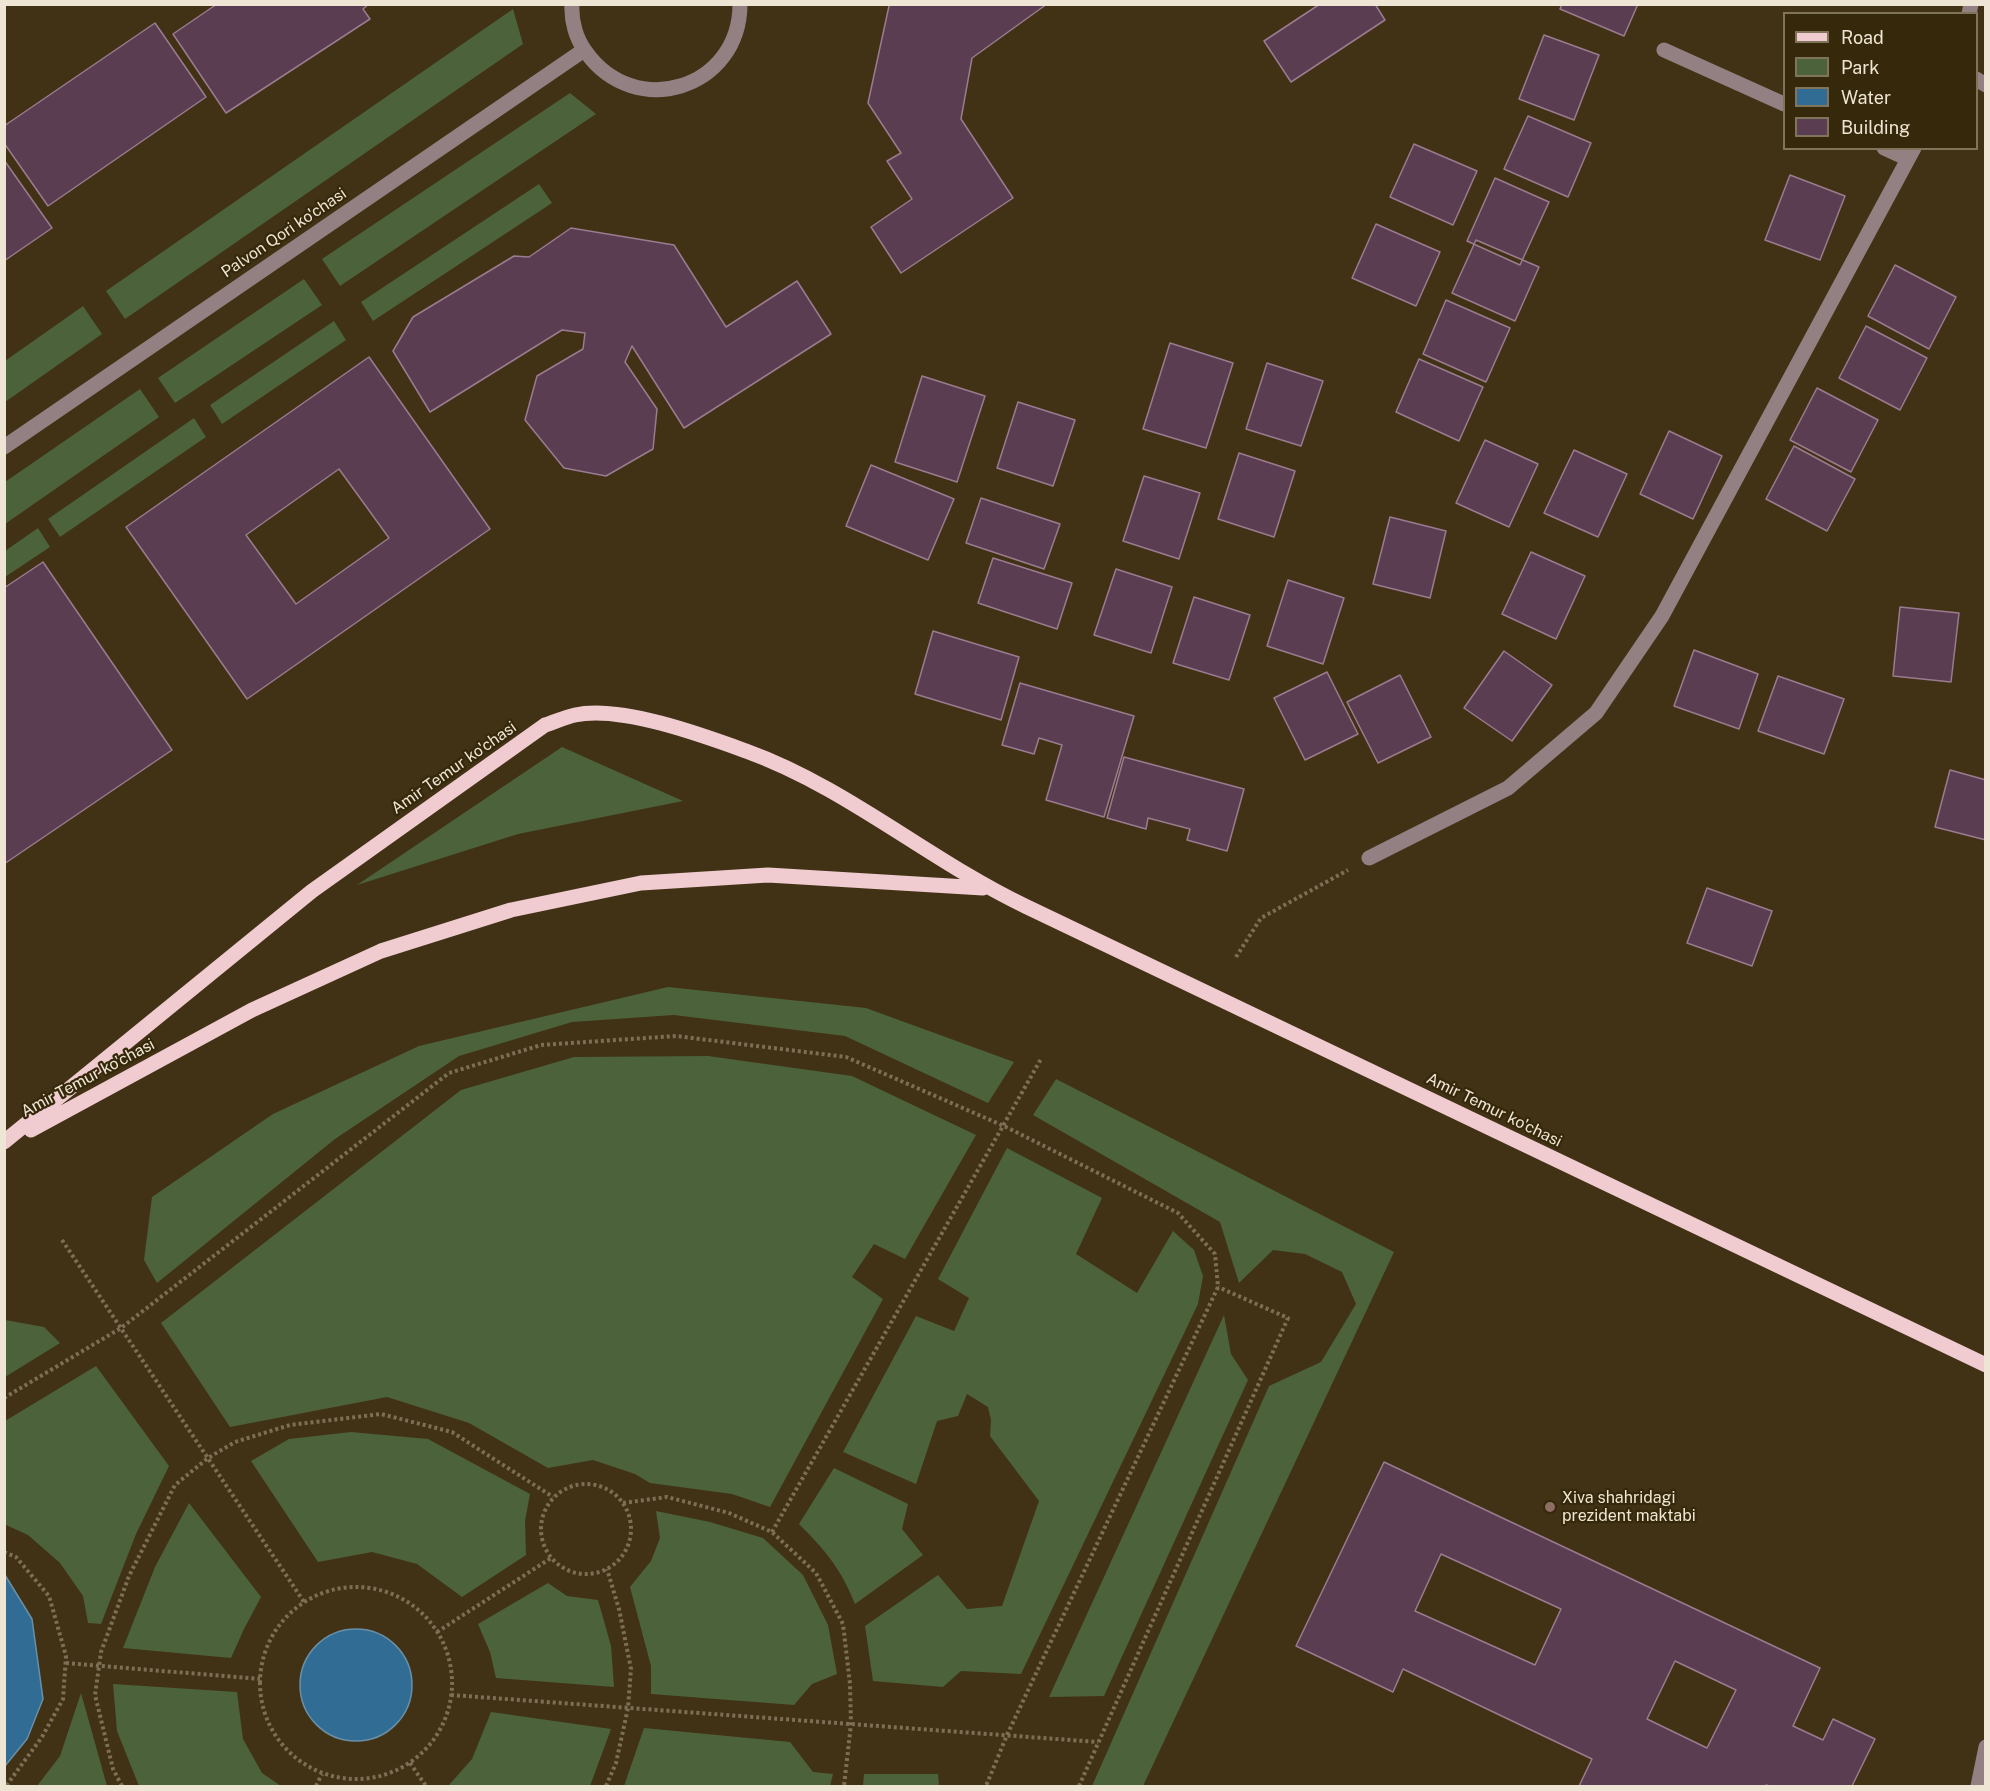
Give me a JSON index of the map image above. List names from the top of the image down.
{
  "streets": {
    "main road": ["Amir Temur ko'chasi"],
    "street": ["Palvon Qori ko'chasi"]
  },
  "places": ["Xiva shahridagi prezident maktabi"],
  "legend": [
    "Road",
    "Park",
    "Water",
    "Building"
  ]
}
